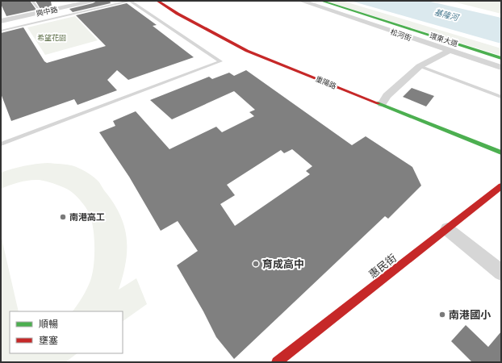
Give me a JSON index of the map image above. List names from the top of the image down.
{
  "streets": {
    "main road": ["環東大道", "重陽路", "惠民街"],
    "street": ["興中路", "松河街"]
  },
  "water": ["基隆河"],
  "parks": ["希望花園"],
  "places": ["南港高工", "育成高中", "南港國小"],
  "legend": ["順暢", "壅塞"]
}
